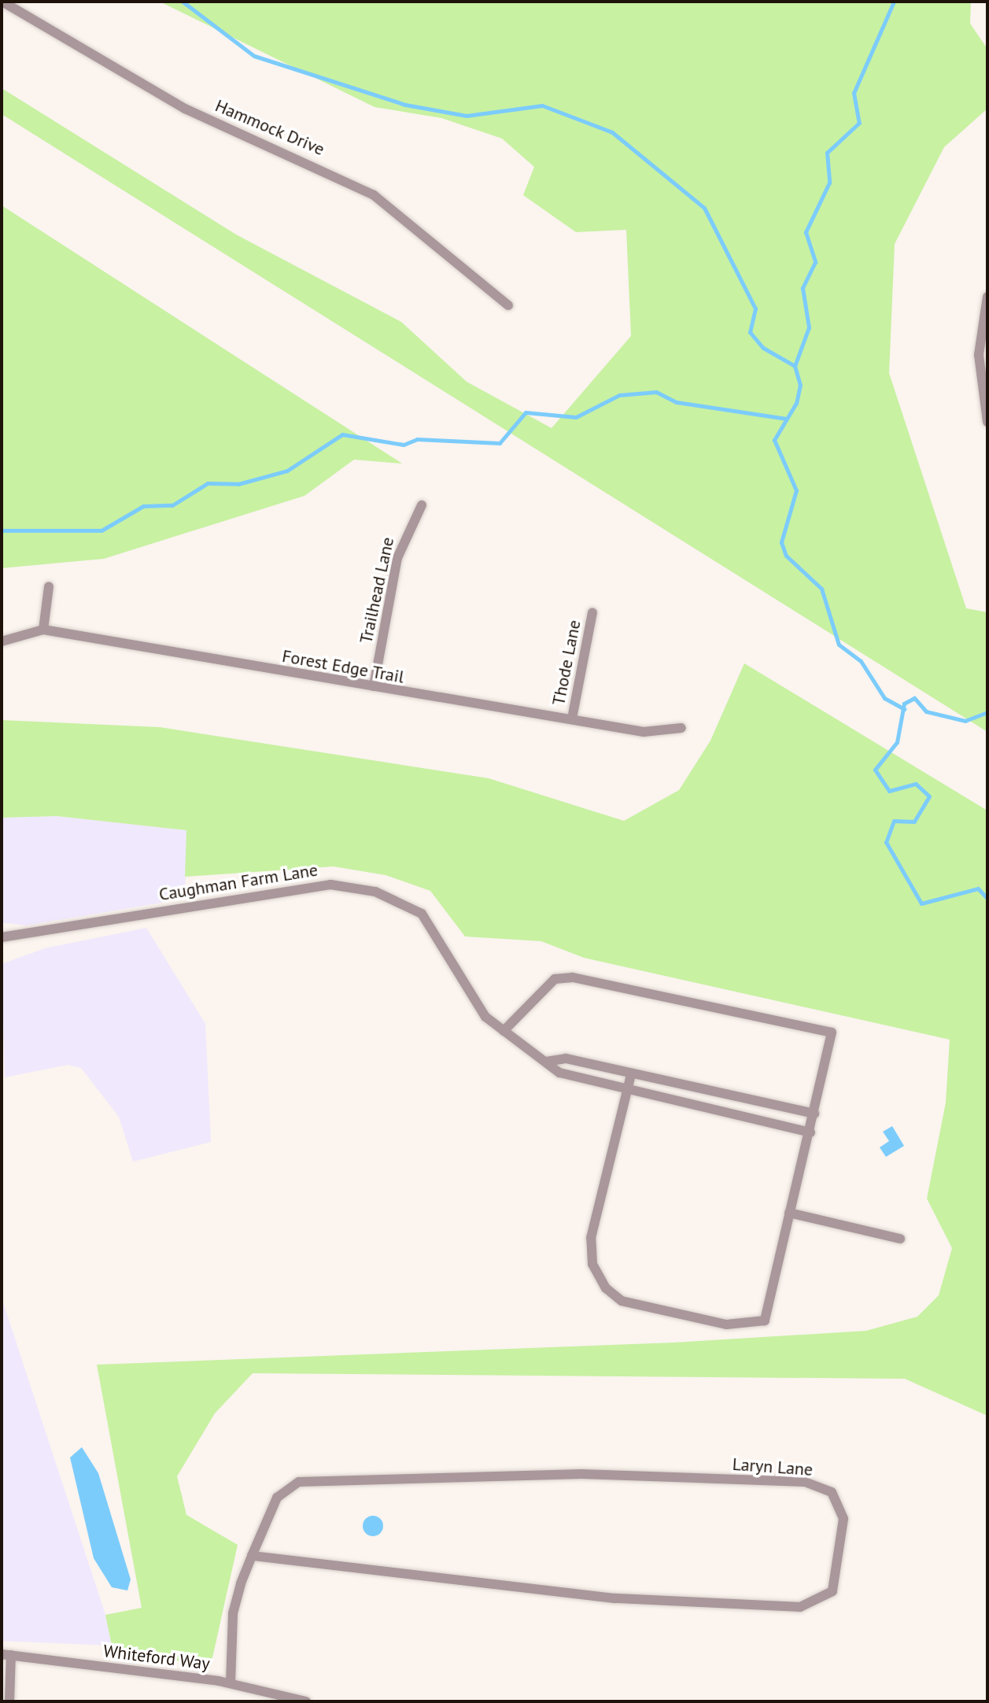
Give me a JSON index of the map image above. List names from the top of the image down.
{
  "streets": {
    "street": [
      "Hammock Drive",
      "Trailhead Lane",
      "Thode Lane",
      "Forest Edge Trail",
      "Caughman Farm Lane",
      "Laryn Lane",
      "Whiteford Way"
    ]
  },
  "crossings": [
    ["Trailhead Lane", "Forest Edge Trail"],
    ["Thode Lane", "Forest Edge Trail"],
    ["Laryn Lane", "Whiteford Way"]
  ]
}
